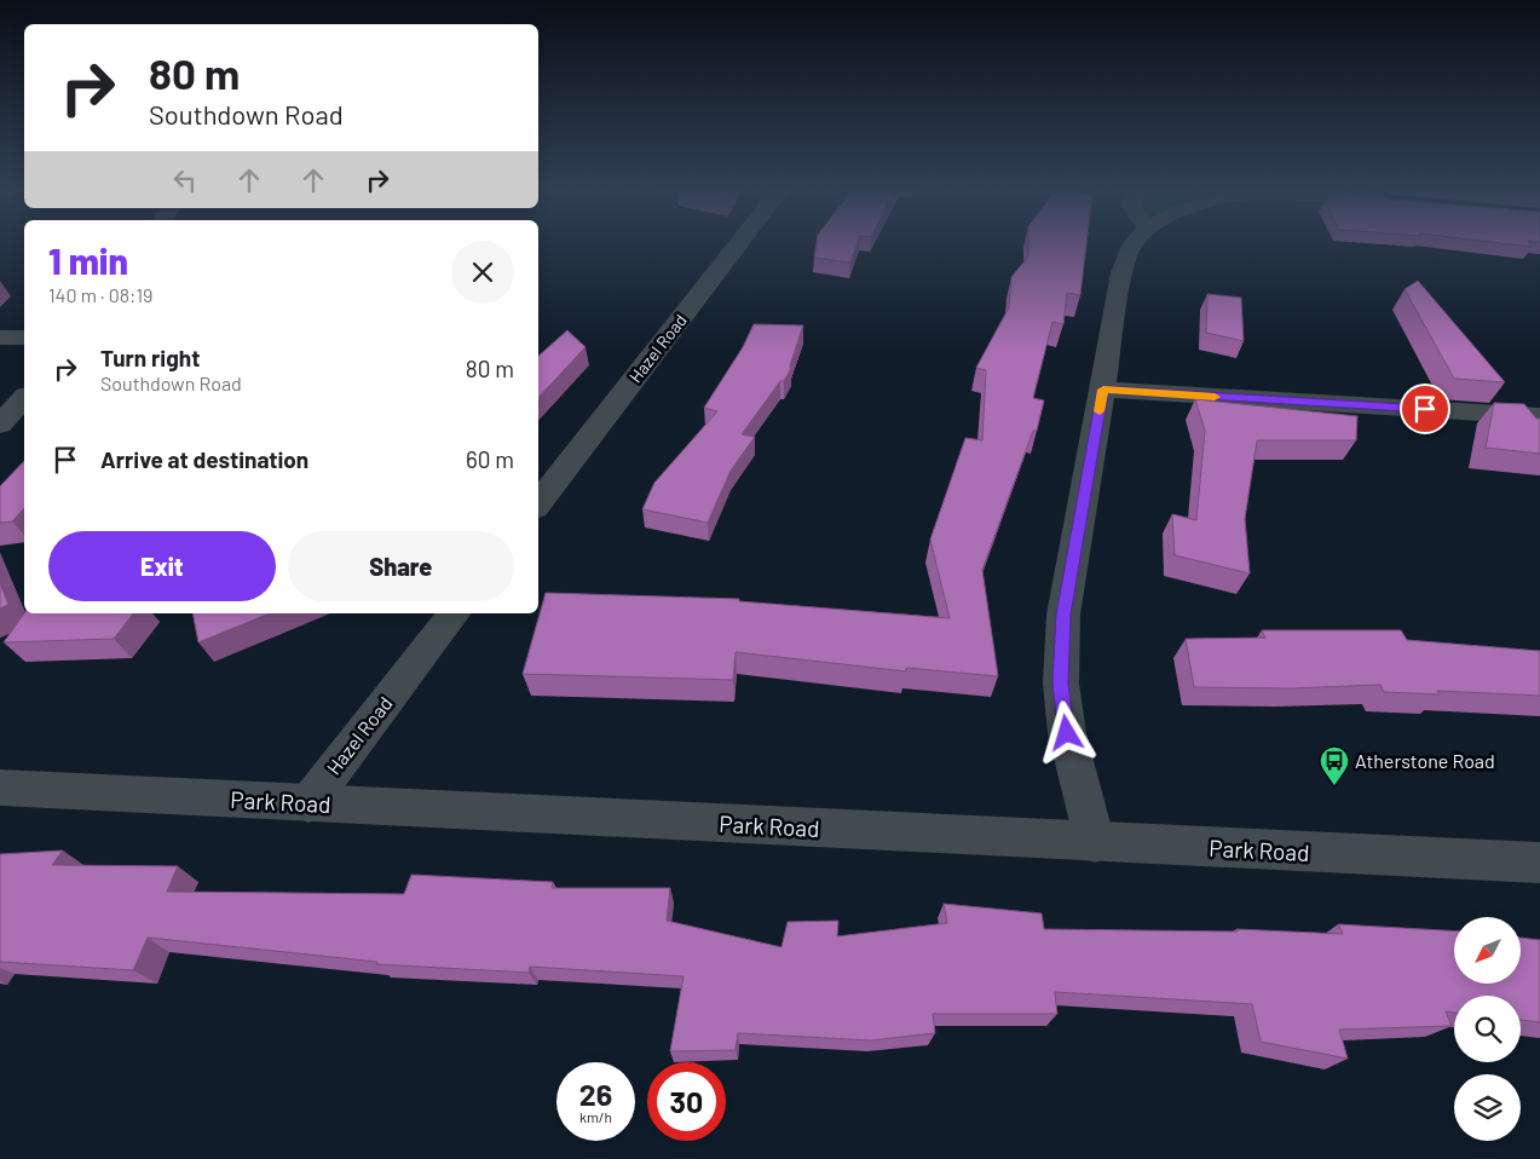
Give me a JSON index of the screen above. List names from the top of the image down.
{
  "streets": {
    "street": ["Hazel Road", "Park Road"]
  },
  "crossings": [
    ["Hazel Road", "Park Road"]
  ],
  "places": {
    "bus stop": ["Atherstone Road"]
  },
  "north": "bottom left",
  "page": {
    "turn": ["80 m", "Southdown Road"],
    "heading": ["1 min", "140 m · 08:19"],
    "list": [
      {
        "name": "Turn right",
        "note": "Southdown Road",
        "value": "80 m"
      },
      {
        "name": "Arrive at destination",
        "value": "60 m"
      }
    ],
    "buttons": ["Exit", "Share"],
    "speed": "26 km/h",
    "limit": "30"
  }
}
